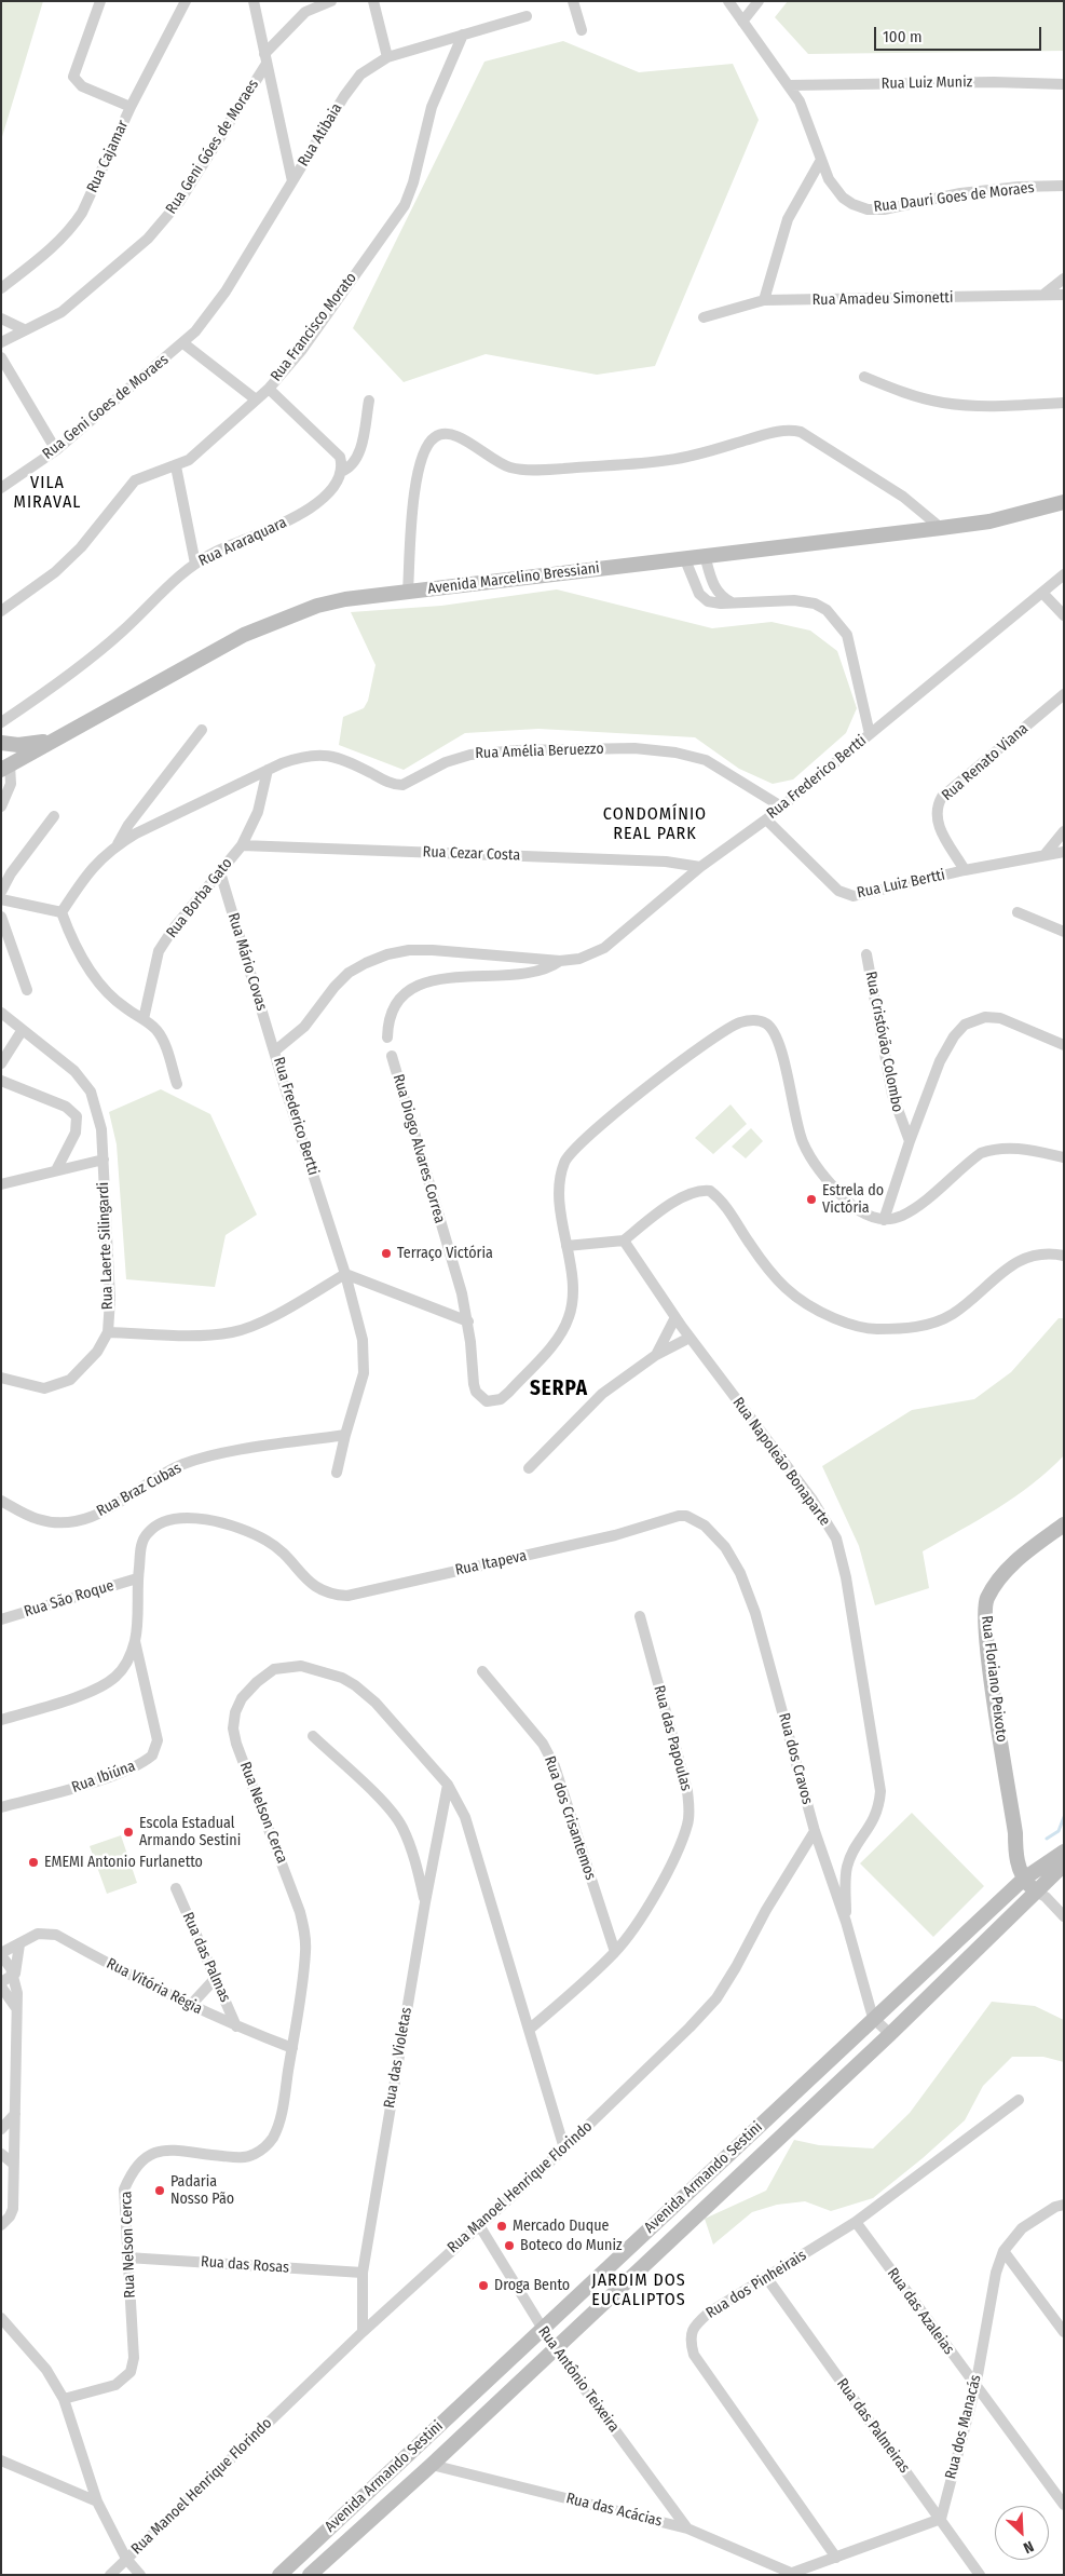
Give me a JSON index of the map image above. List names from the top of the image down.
{
  "streets": {
    "street": [
      "Rua Luiz Muniz",
      "Rua Atibaia",
      "Rua Geni Góes de Moraes",
      "Rua Cajamar",
      "Rua Dauri Goes de Moraes",
      "Rua Amadeu Simonetti",
      "Rua Francisco Morato",
      "Rua Geni Goes de Moraes",
      "Rua Araraquara",
      "Avenida Marcelino Bressiani",
      "Rua Amélia Beruezzo",
      "Rua Renato Viana",
      "Rua Frederico Bertti",
      "Rua Cezar Costa",
      "Rua Luiz Bertti",
      "Rua Borba Gato",
      "Rua Mário Covas",
      "Rua Cristóvão Colombo",
      "Rua Diogo Alvares Correa",
      "Rua Laerte Silingardi",
      "Rua Napoleão Bonaparte",
      "Rua Braz Cubas",
      "Rua Itapeva",
      "Rua São Roque",
      "Rua Floriano Peixoto",
      "Rua das Papoulas",
      "Rua dos Cravos",
      "Rua Ibiúna",
      "Rua Nelson Cerca",
      "Rua dos Crisantemos",
      "Rua das Palmas",
      "Rua Vitória Régia",
      "Rua das Violetas",
      "Avenida Armando Sestini",
      "Rua Manoel Henrique Florindo",
      "Rua das Rosas",
      "Rua dos Pinheirais",
      "Rua das Azaleias",
      "Rua Antônio Teixeira",
      "Rua das Palmeiras",
      "Rua dos Manacás",
      "Rua das Acácias"
    ]
  },
  "crossings": [
    ["Rua Luiz Muniz", "Rua Dauri Goes de Moraes"],
    ["Rua Atibaia", "Rua Francisco Morato"],
    ["Rua Atibaia", "Rua Geni Goes de Moraes"],
    ["Rua Amélia Beruezzo", "Rua Frederico Bertti"],
    ["Rua Amélia Beruezzo", "Rua Borba Gato"],
    ["Rua Renato Viana", "Rua Luiz Bertti"],
    ["Rua Frederico Bertti", "Rua Cezar Costa"],
    ["Rua Frederico Bertti", "Rua Luiz Bertti"],
    ["Rua Frederico Bertti", "Rua Mário Covas"],
    ["Rua Frederico Bertti", "Rua Braz Cubas"],
    ["Rua Cezar Costa", "Rua Borba Gato"],
    ["Rua Borba Gato", "Rua Mário Covas"],
    ["Rua Napoleão Bonaparte", "Rua dos Cravos"],
    ["Rua Itapeva", "Rua São Roque"],
    ["Rua Itapeva", "Rua dos Cravos"],
    ["Rua Floriano Peixoto", "Avenida Armando Sestini"],
    ["Rua das Papoulas", "Rua Nelson Cerca"],
    ["Rua das Papoulas", "Rua dos Crisantemos"],
    ["Rua dos Cravos", "Avenida Armando Sestini"],
    ["Rua dos Cravos", "Rua Manoel Henrique Florindo"],
    ["Rua Nelson Cerca", "Rua Vitória Régia"],
    ["Rua Nelson Cerca", "Rua das Violetas"],
    ["Rua Nelson Cerca", "Rua Manoel Henrique Florindo"],
    ["Rua Nelson Cerca", "Rua das Rosas"],
    ["Rua das Palmas", "Rua Vitória Régia"],
    ["Rua das Violetas", "Rua Manoel Henrique Florindo"],
    ["Rua das Violetas", "Rua das Rosas"],
    ["Avenida Armando Sestini", "Rua Antônio Teixeira"],
    ["Avenida Armando Sestini", "Rua das Acácias"],
    ["Rua Manoel Henrique Florindo", "Rua Antônio Teixeira"],
    ["Rua dos Pinheirais", "Rua das Azaleias"],
    ["Rua dos Pinheirais", "Rua das Palmeiras"],
    ["Rua das Azaleias", "Rua dos Manacás"],
    ["Rua Antônio Teixeira", "Rua das Acácias"],
    ["Rua das Palmeiras", "Rua dos Manacás"]
  ],
  "districts": [
    "VILA MIRAVAL",
    "CONDOMÍNIO REAL PARK",
    "SERPA",
    "JARDIM DOS EUCALIPTOS"
  ],
  "places": [
    "Estrela do Victória",
    "Terraço Victória",
    "Escola Estadual Armando Sestini",
    "EMEMI Antonio Furlanetto",
    "Padaria Nosso Pão",
    "Mercado Duque",
    "Boteco do Muniz",
    "Droga Bento"
  ],
  "scale_bar": "100 m",
  "north": "bottom right"
}
